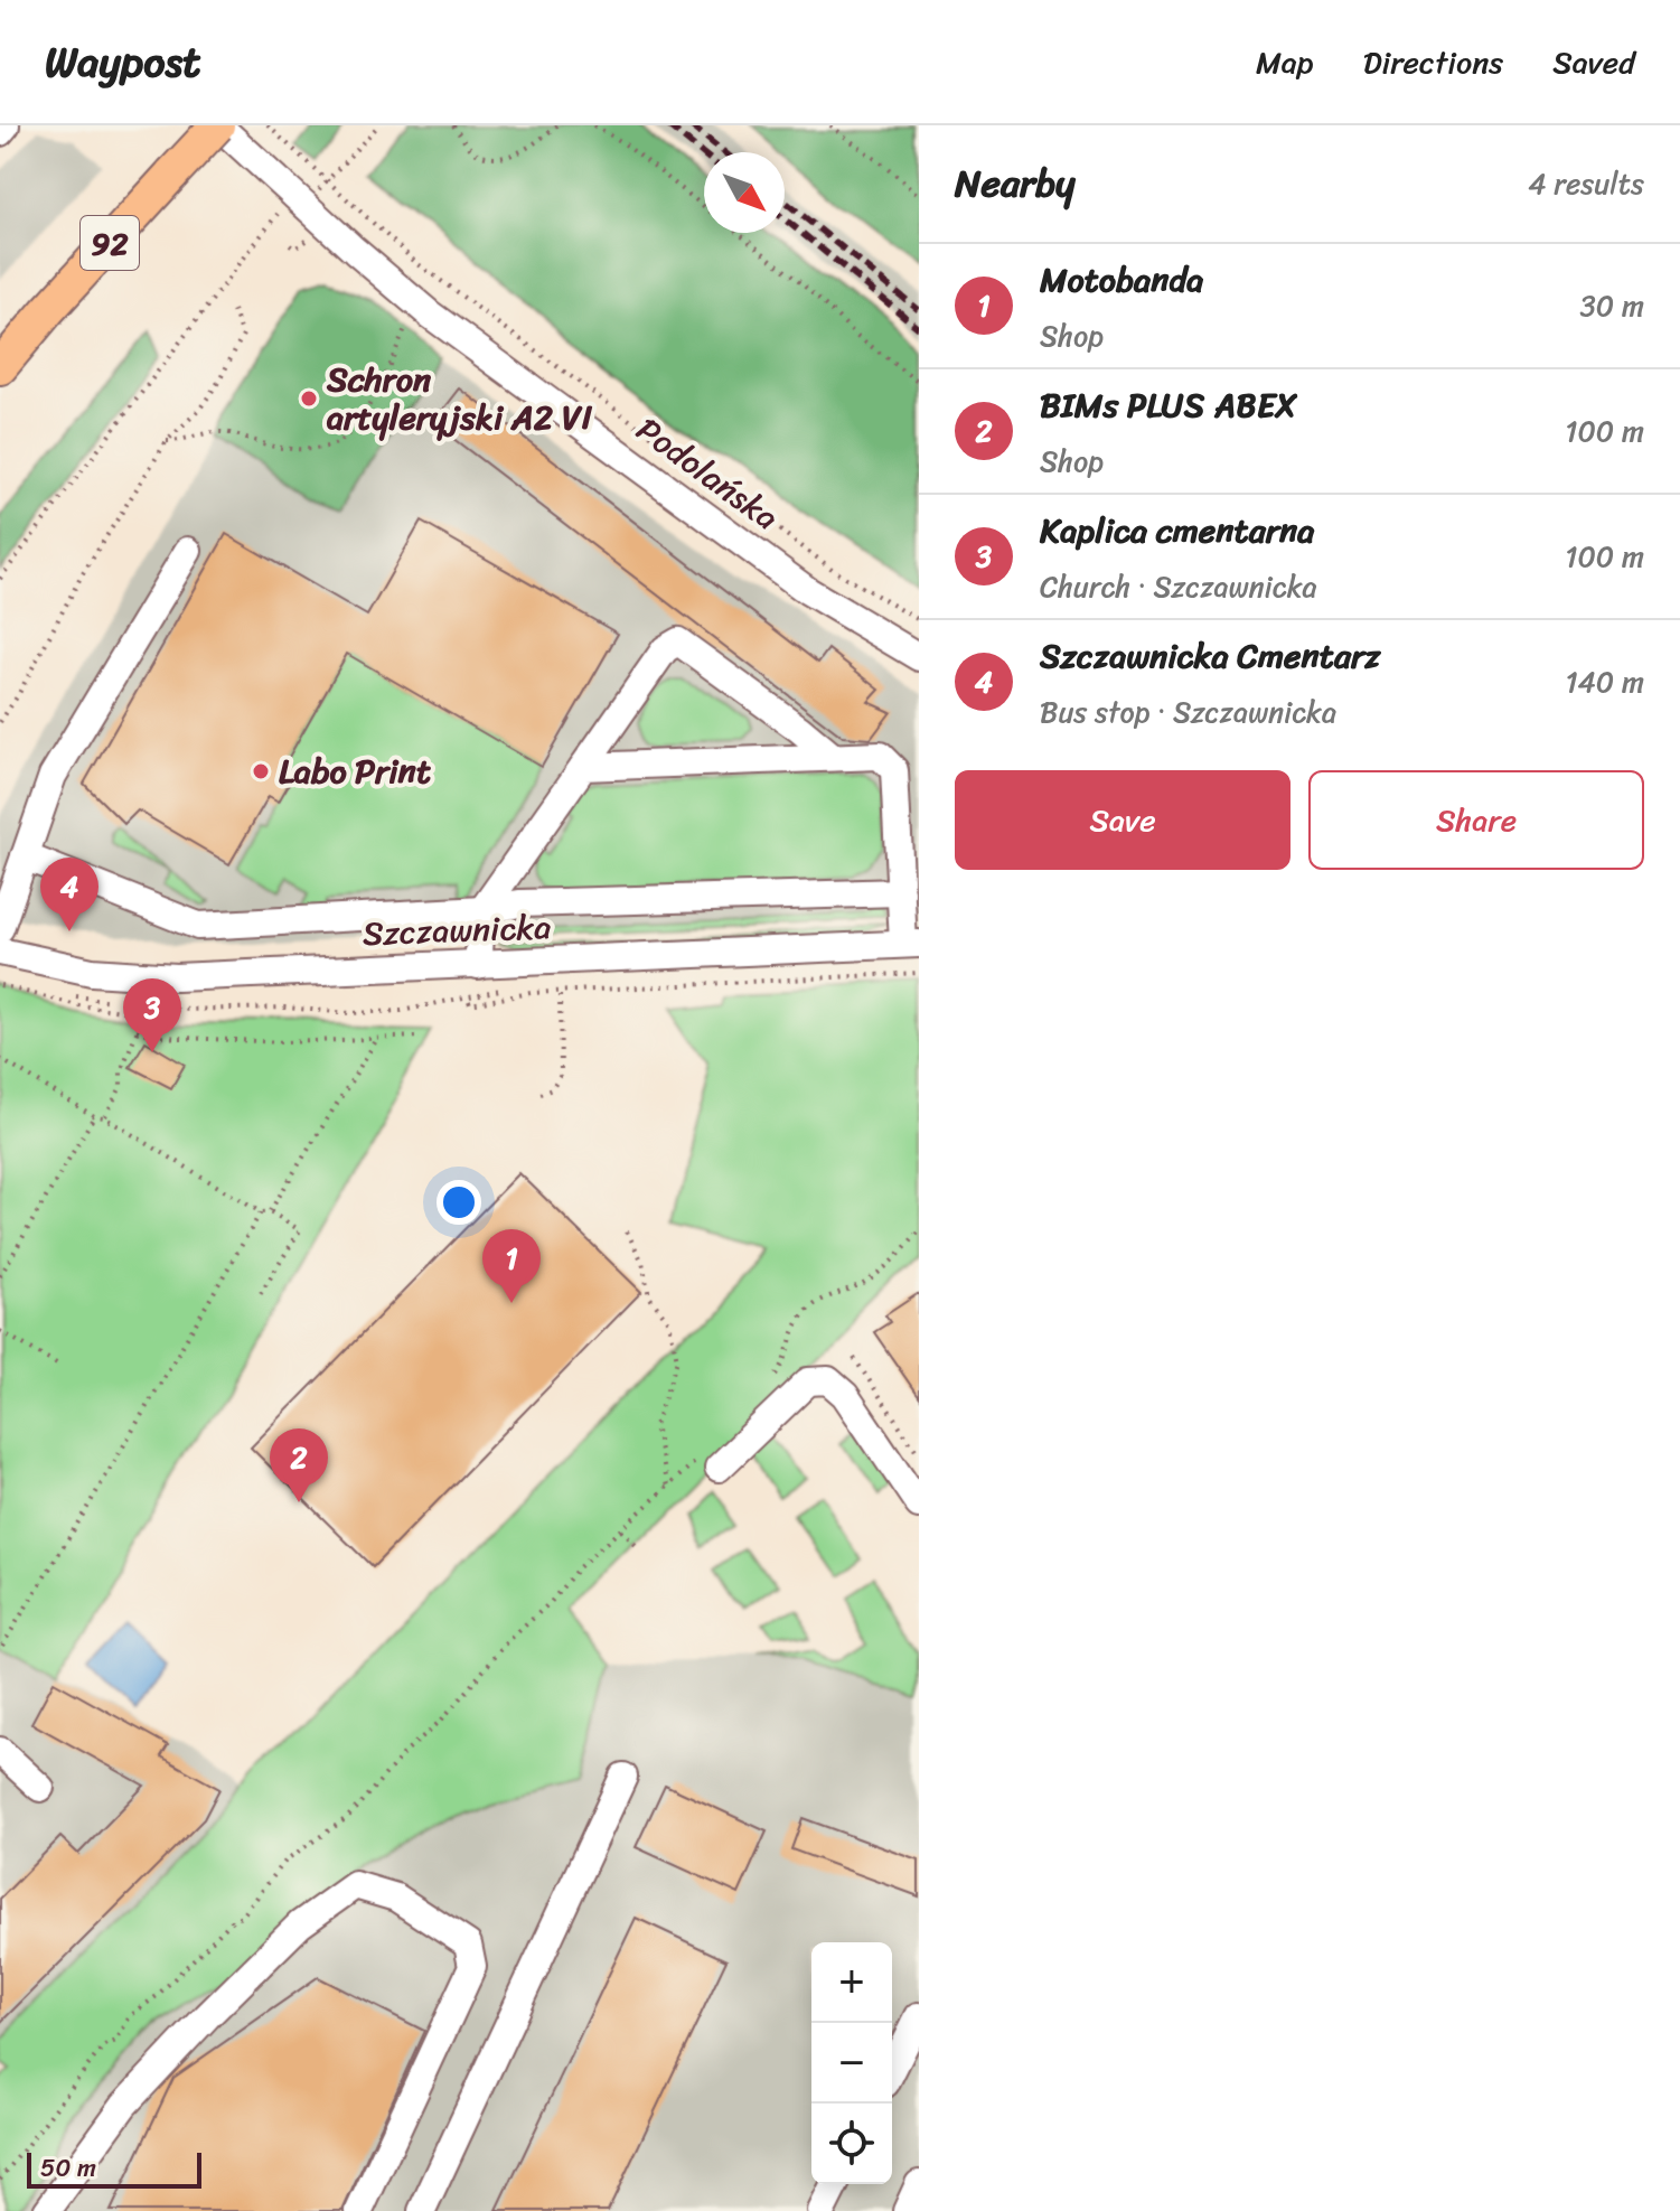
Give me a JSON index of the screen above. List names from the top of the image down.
{
  "streets": {
    "main road": ["92"],
    "street": ["Podolańska", "Szczawnicka"]
  },
  "crossings": [
    ["92", "Podolańska"]
  ],
  "places": ["Schron artyleryjski A2 VI", "Labo Print"],
  "scale_bar": "50 m",
  "north": "bottom right",
  "page": {
    "header": "Waypost",
    "nav": ["Map", "Directions", "Saved"],
    "heading": ["Nearby", "4 results"],
    "list": [
      {
        "mark": "1",
        "name": "Motobanda",
        "note": "Shop",
        "value": "30 m"
      },
      {
        "mark": "2",
        "name": "BIMs PLUS ABEX",
        "note": "Shop",
        "value": "100 m"
      },
      {
        "mark": "3",
        "name": "Kaplica cmentarna",
        "note": "Church · Szczawnicka",
        "value": "100 m"
      },
      {
        "mark": "4",
        "name": "Szczawnicka Cmentarz",
        "note": "Bus stop · Szczawnicka",
        "value": "140 m"
      }
    ],
    "buttons": ["Save", "Share"],
    "pins": [
      "4",
      "3",
      "1",
      "2"
    ],
    "map_buttons": ["+", "−"],
    "scale": "50 m"
  }
}
